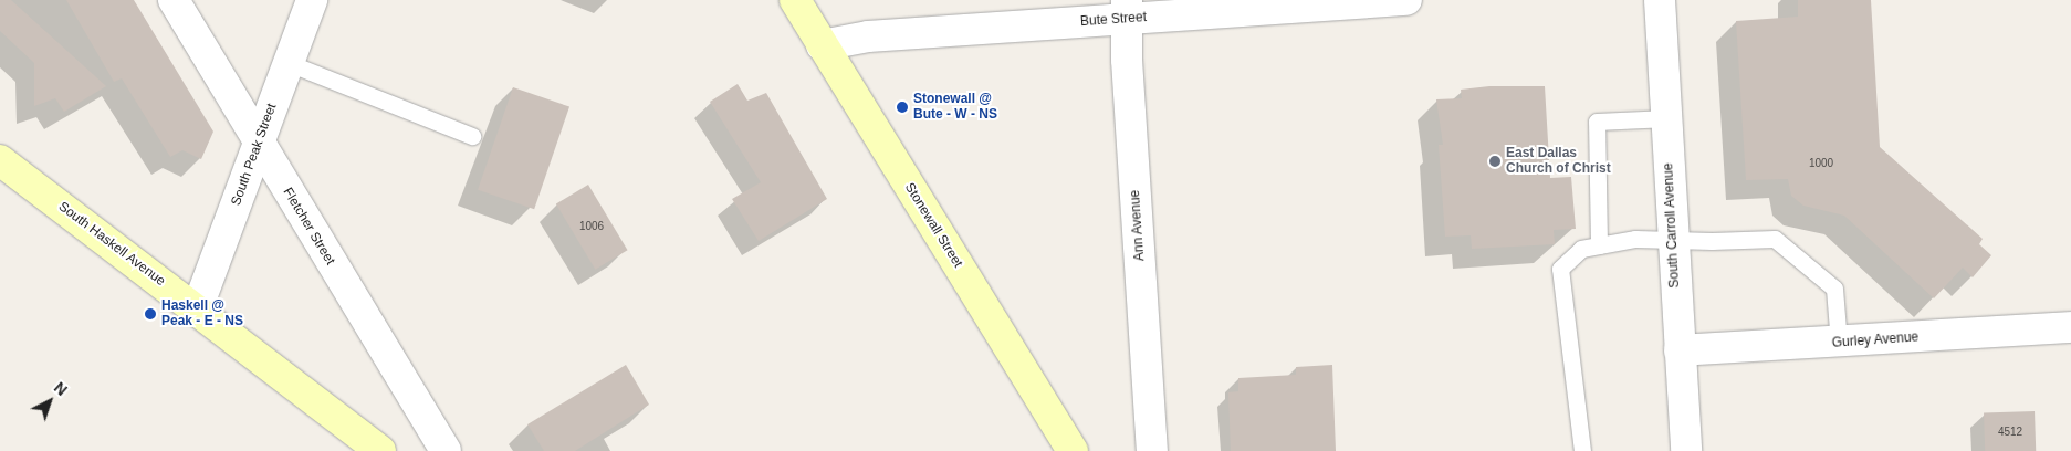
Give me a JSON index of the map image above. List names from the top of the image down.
{
  "streets": {
    "main road": ["Stonewall Street", "South Haskell Avenue"],
    "street": [
      "Bute Street",
      "South Peak Street",
      "Ann Avenue",
      "South Carroll Avenue",
      "Fletcher Street",
      "Gurley Avenue"
    ]
  },
  "crossings": [
    ["Bute Street", "Stonewall Street"],
    ["Bute Street", "Ann Avenue"],
    ["South Peak Street", "Fletcher Street"],
    ["South Peak Street", "South Haskell Avenue"],
    ["South Carroll Avenue", "Gurley Avenue"]
  ],
  "places": ["Stonewall @ Bute - W - NS", "East Dallas Church of Christ", "Haskell @ Peak - E - NS"],
  "house_numbers": ["1000", "1006", "4512"],
  "north": "top right"
}
